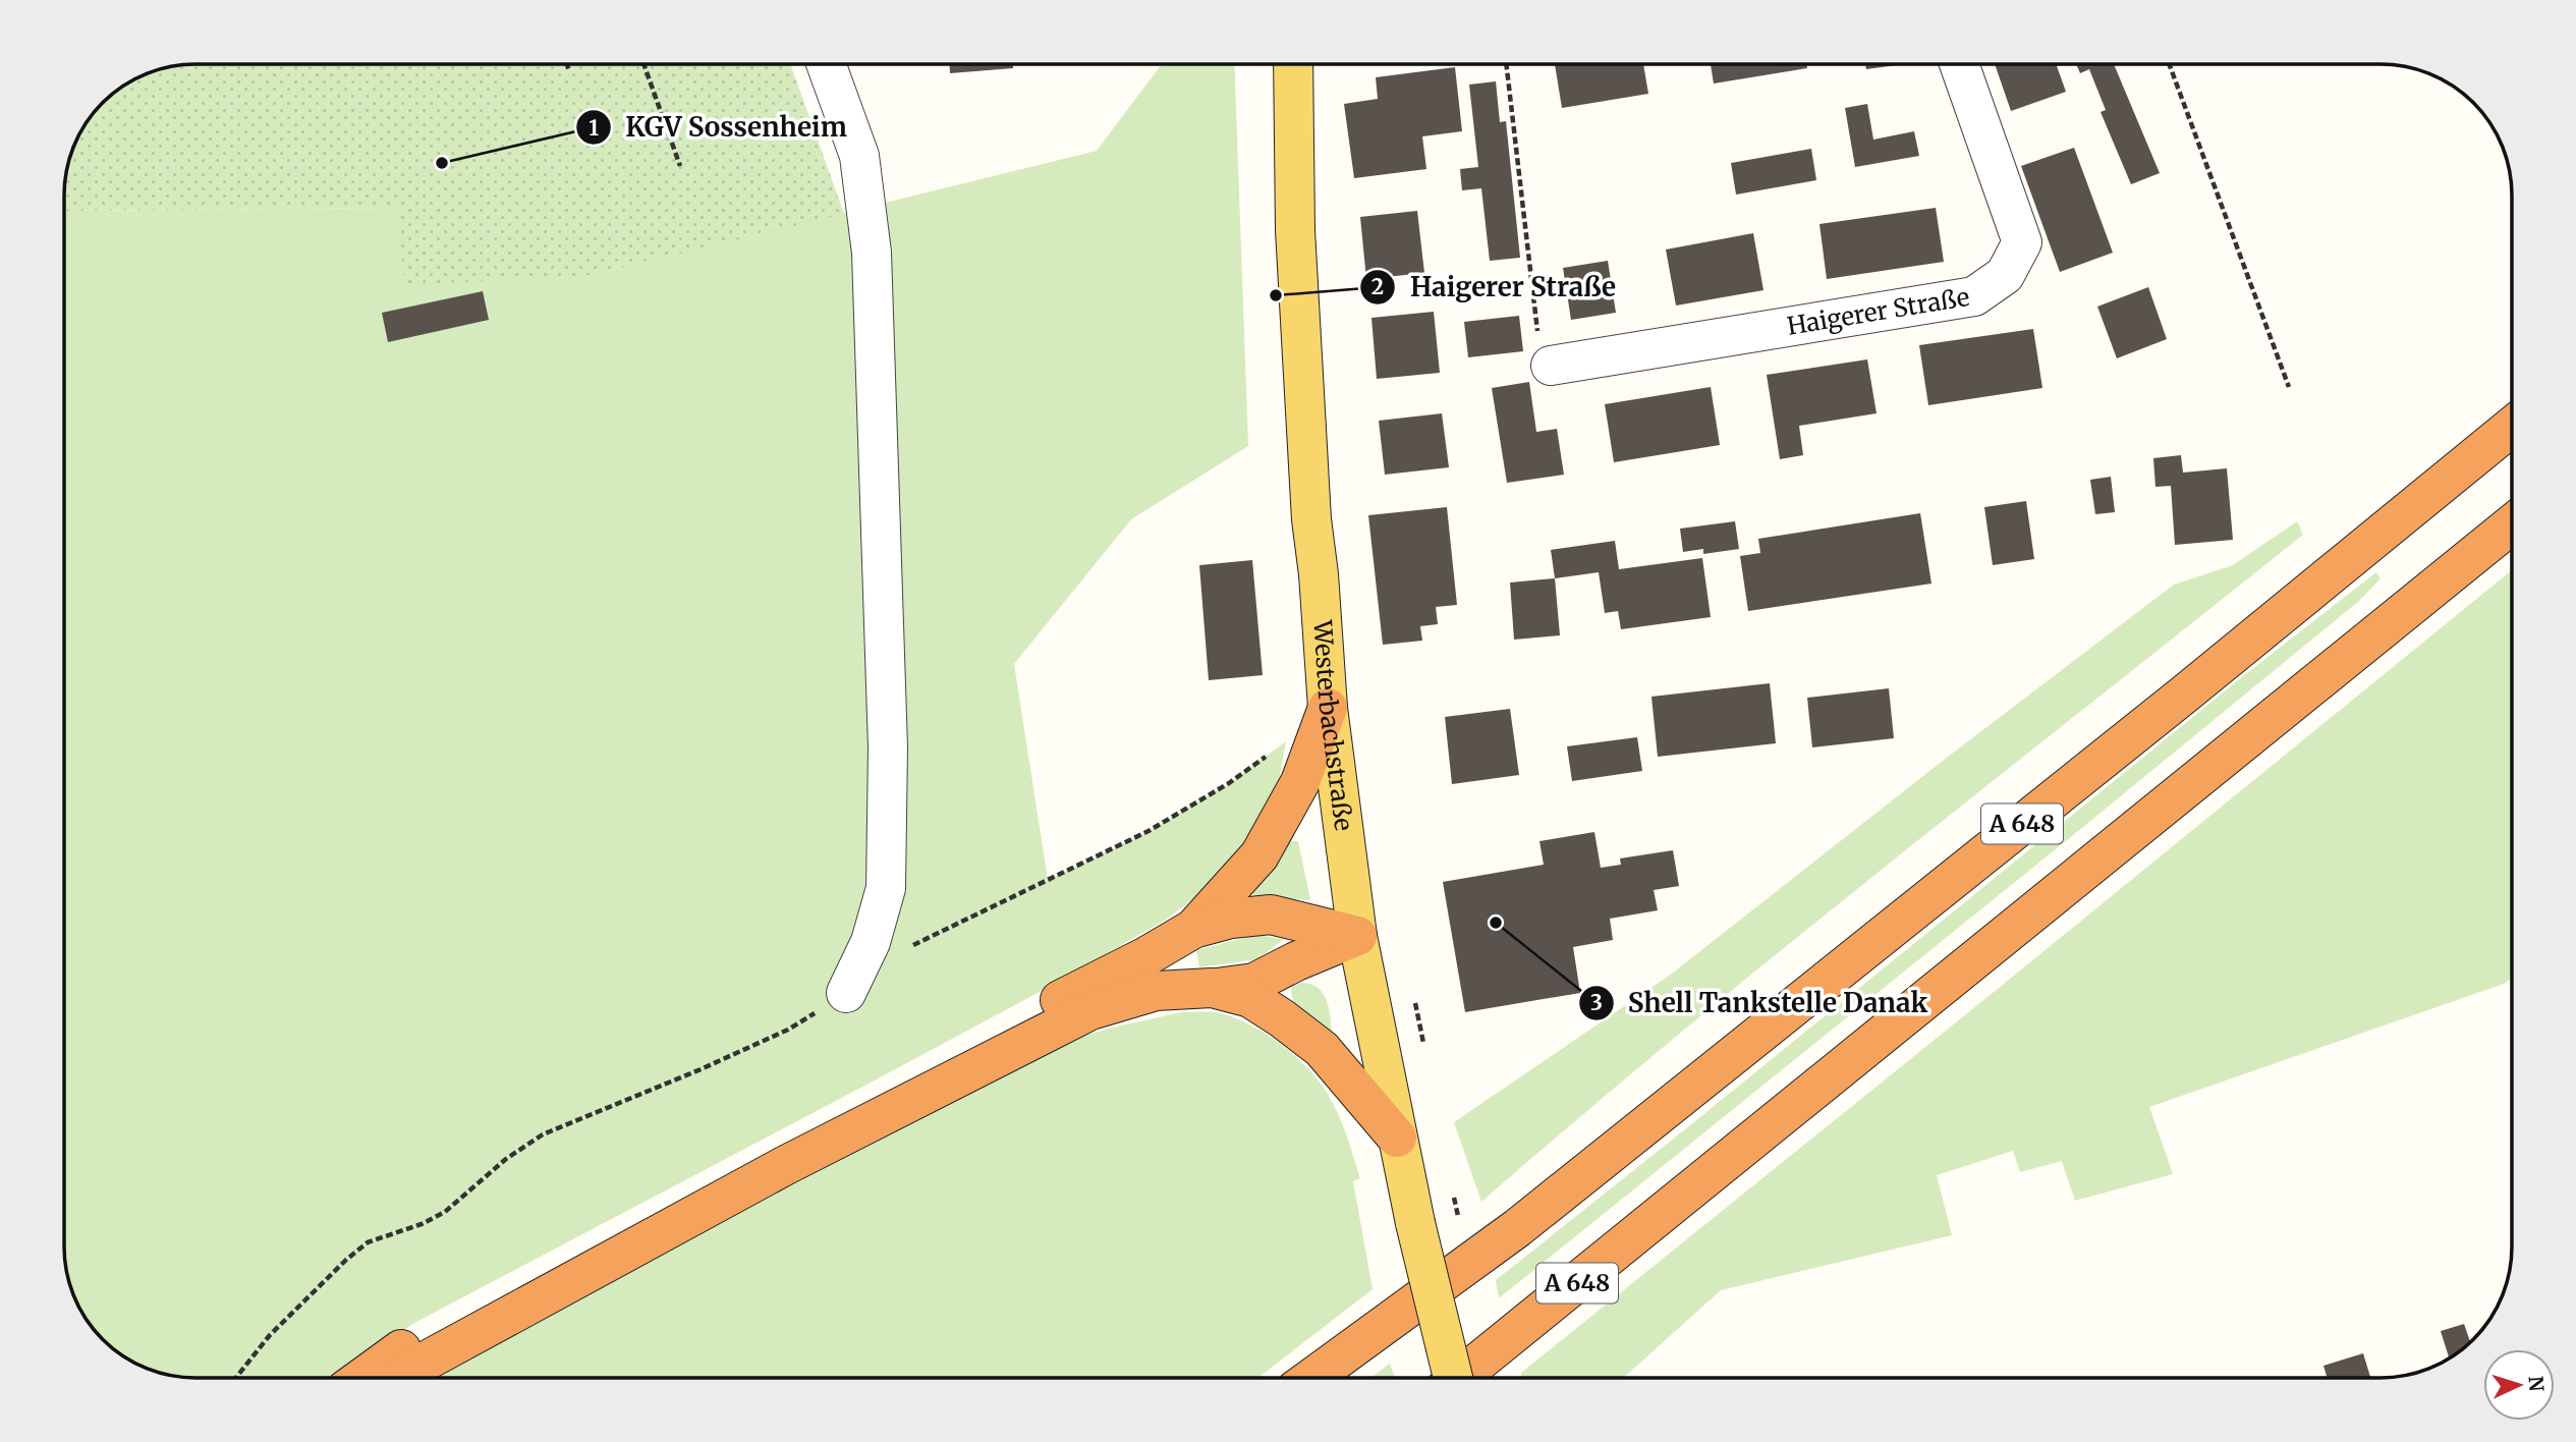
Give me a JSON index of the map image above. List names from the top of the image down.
{
  "streets": {
    "highway": ["A 648"],
    "main road": ["Westerbachstraße"],
    "street": ["Haigerer Straße"]
  },
  "places": ["KGV Sossenheim", "Haigerer Straße", "Shell Tankstelle Danak"],
  "north": "right"
}
